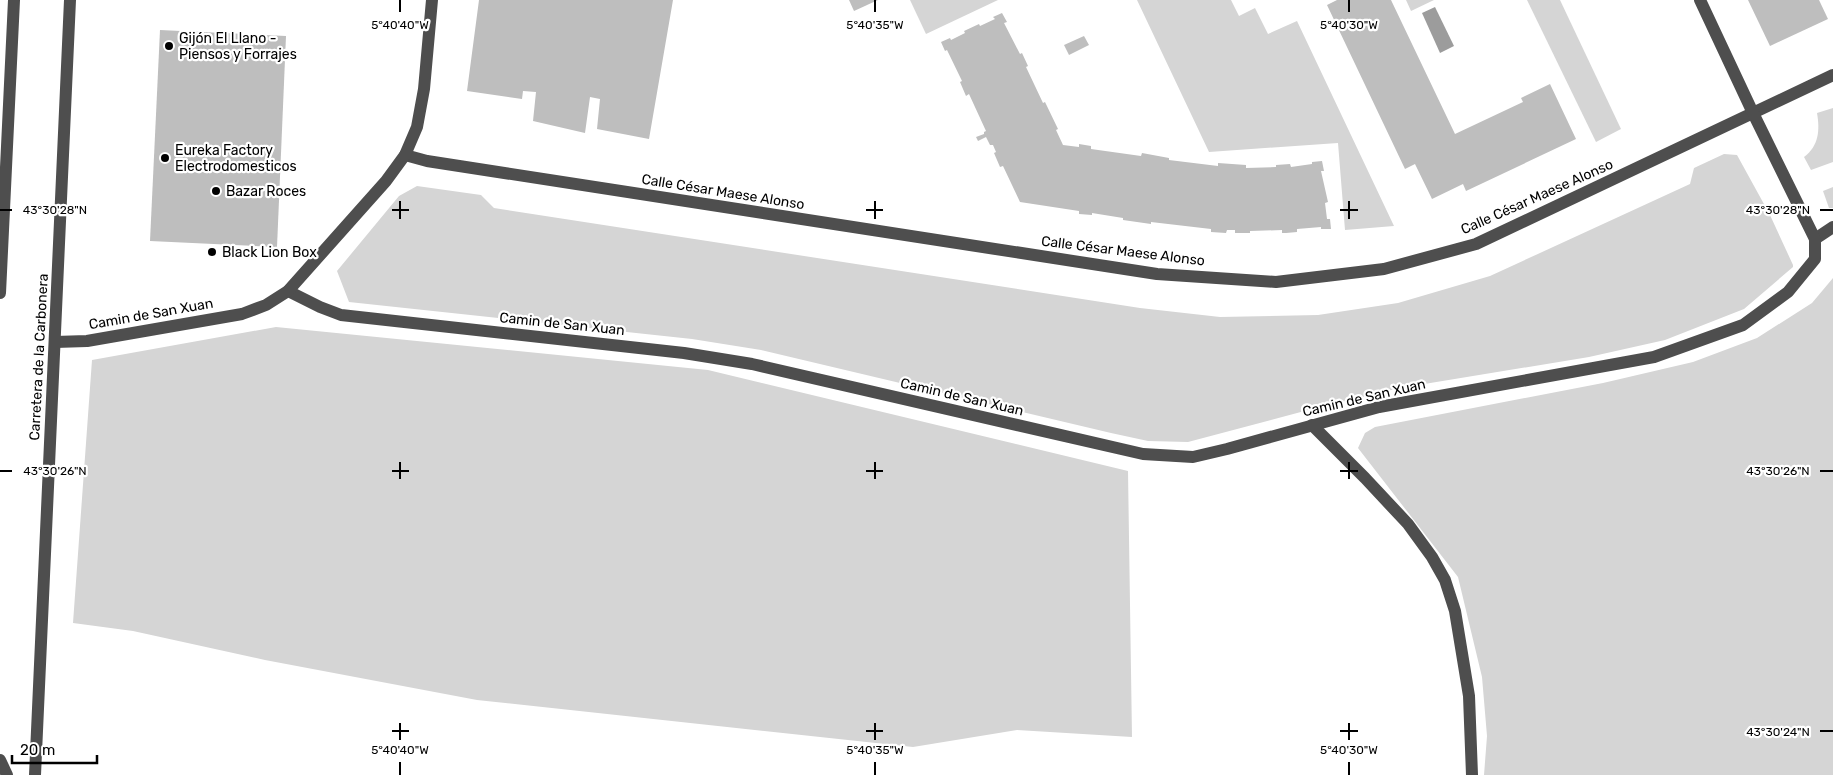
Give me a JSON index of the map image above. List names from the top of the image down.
{
  "streets": {
    "street": ["Calle César Maese Alonso", "Camin de San Xuan", "Carretera de la Carbonera"]
  },
  "crossings": [
    ["Camin de San Xuan", "Carretera de la Carbonera"]
  ],
  "places": [
    "Gijón El Llano - Piensos y Forrajes",
    "Eureka Factory Electrodomesticos",
    "Bazar Roces",
    "Black Lion Box"
  ],
  "scale_bar": "20 m",
  "coordinates": [
    "5°40'40\"W",
    "5°40'35\"W",
    "5°40'30\"W",
    "43°30'28\"N",
    "43°30'26\"N",
    "43°30'24\"N"
  ]
}
